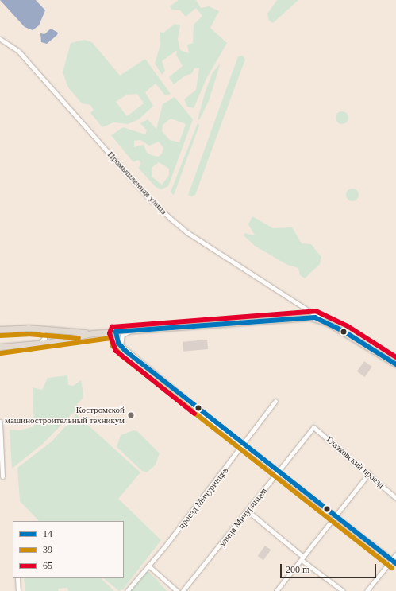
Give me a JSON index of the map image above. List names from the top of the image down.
{
  "streets": {
    "street": [
      "Промышленная улица",
      "Глазковский проезд",
      "проезд Мичуринцев",
      "улица Мичуринцев"
    ]
  },
  "crossings": [
    ["Глазковский проезд", "улица Мичуринцев"]
  ],
  "places": ["Костромской машиностроительный техникум"],
  "lines": ["transit line 65", "transit line 14", "transit line 39"],
  "legend": ["14", "39", "65"],
  "scale_bar": "200 m"
}
